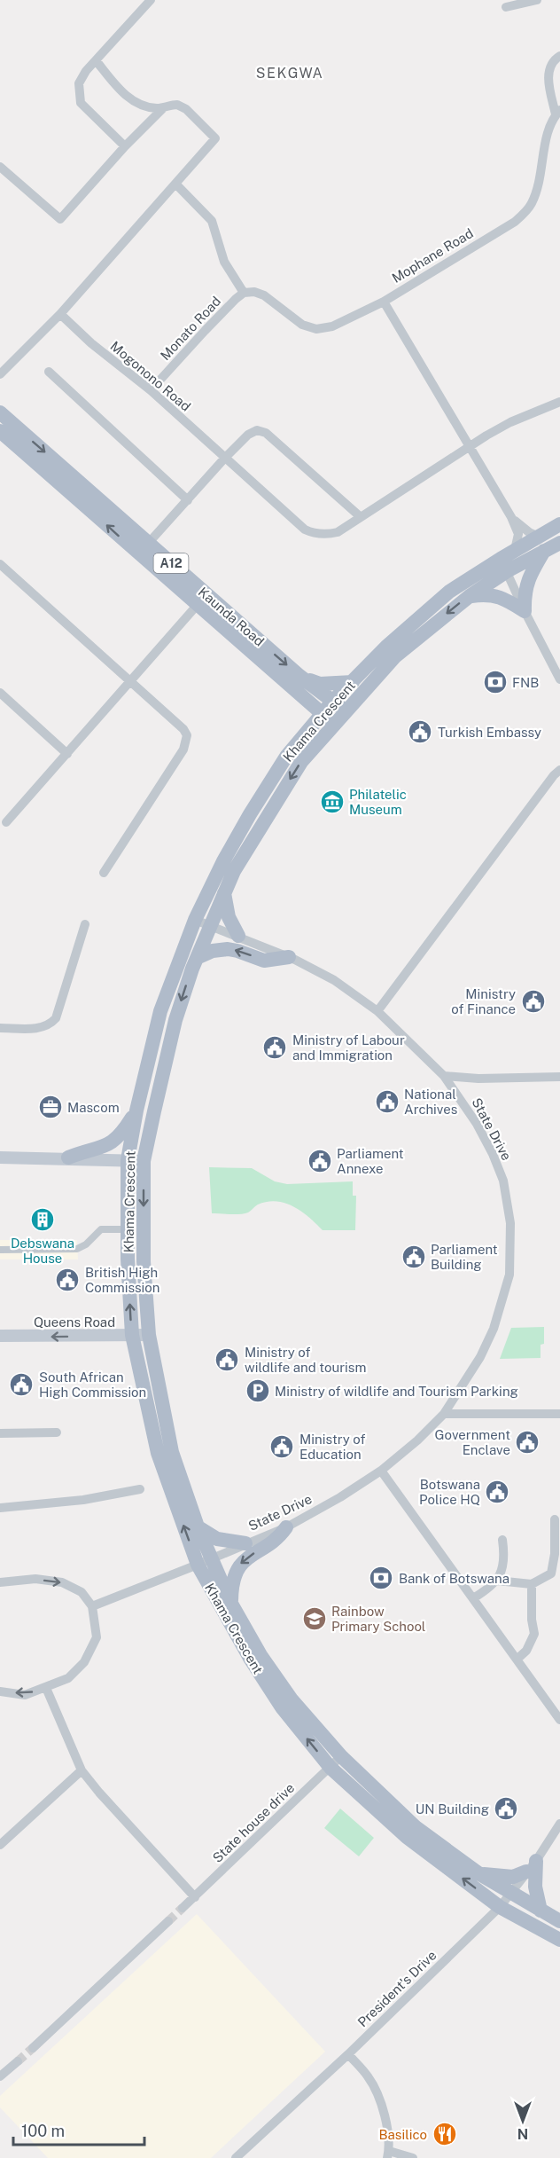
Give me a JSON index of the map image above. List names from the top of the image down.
{
  "streets": {
    "main road": [
      "A12",
      "Kaunda Road",
      "Khama Crescent",
      "Queens Road"
    ],
    "street": [
      "Mophane Road",
      "Monato Road",
      "Mogonono Road",
      "State Drive",
      "State house drive",
      "President's Drive"
    ]
  },
  "crossings": [
    ["Mophane Road", "Monato Road"],
    ["Monato Road", "Mogonono Road"],
    ["Kaunda Road", "Khama Crescent"],
    ["Khama Crescent", "State Drive"],
    ["Khama Crescent", "Queens Road"],
    ["Khama Crescent", "State house drive"],
    ["Khama Crescent", "President's Drive"]
  ],
  "one_way": ["Queens Road"],
  "districts": ["SEKGWA"],
  "places": {
    "bank": ["FNB", "Bank of Botswana"],
    "public building": [
      "Turkish Embassy",
      "Ministry of Finance",
      "Ministry of Labour and Immigration",
      "National Archives",
      "Parliament Annexe",
      "Parliament Building",
      "British High Commission",
      "Ministry of wildlife and tourism",
      "South African High Commission",
      "Government Enclave",
      "Ministry of Education",
      "Botswana Police HQ",
      "UN Building"
    ],
    "museum": ["Philatelic Museum"],
    "office": ["Mascom"],
    "building": ["Debswana House"],
    "parking": ["Ministry of wildlife and Tourism Parking"],
    "school or university": ["Rainbow Primary School"],
    "restaurant": ["Basilico"]
  },
  "scale_bar": "100 m",
  "north": "bottom"
}
